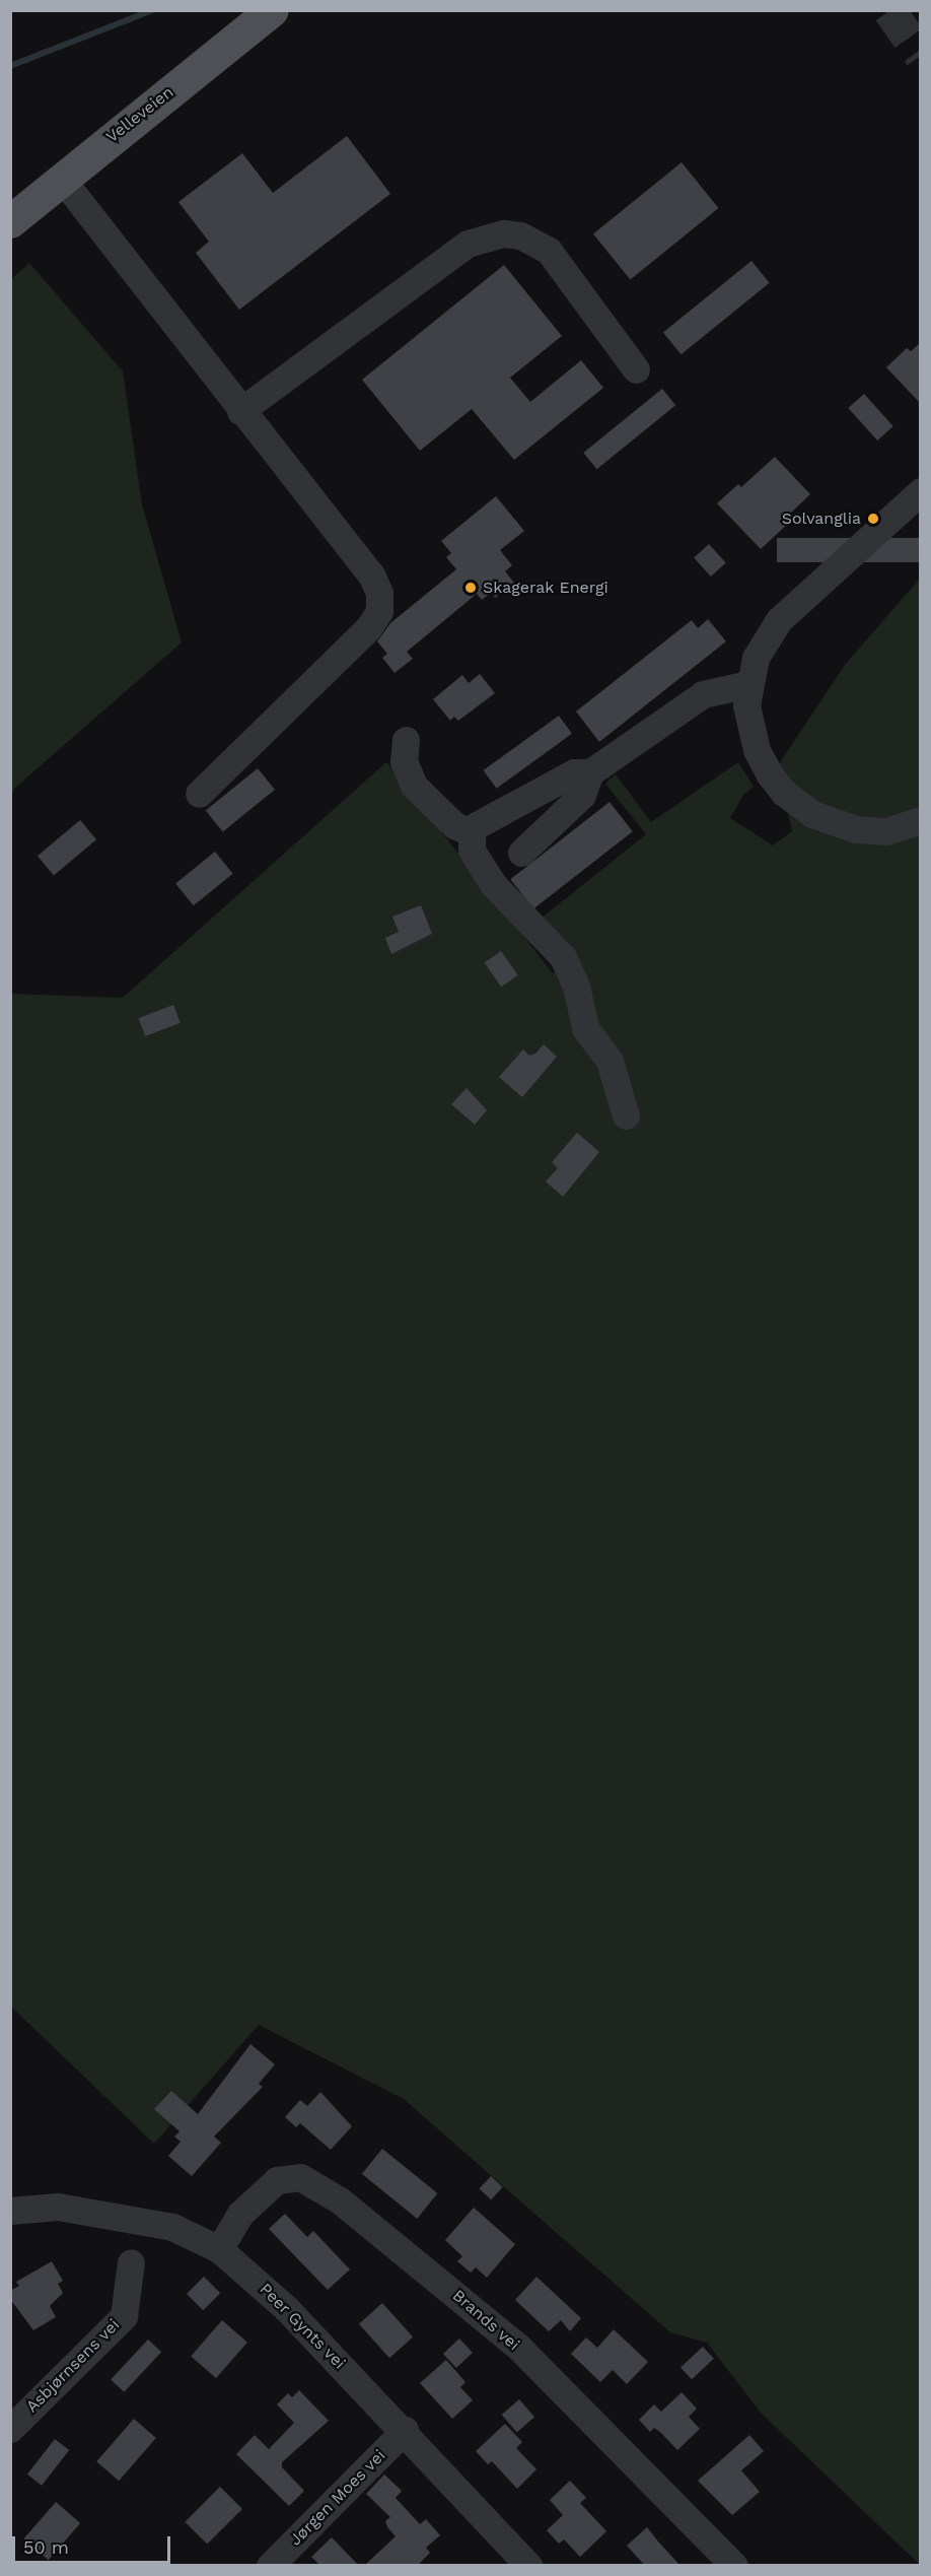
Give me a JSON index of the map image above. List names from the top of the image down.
{
  "streets": {
    "main road": ["Velleveien"],
    "street": [
      "Brands vei",
      "Peer Gynts vei",
      "Asbjørnsens vei",
      "Jørgen Moes vei"
    ]
  },
  "crossings": [
    ["Brands vei", "Peer Gynts vei"],
    ["Peer Gynts vei", "Jørgen Moes vei"]
  ],
  "places": ["Solvanglia", "Skagerak Energi"],
  "scale_bar": "50 m"
}
